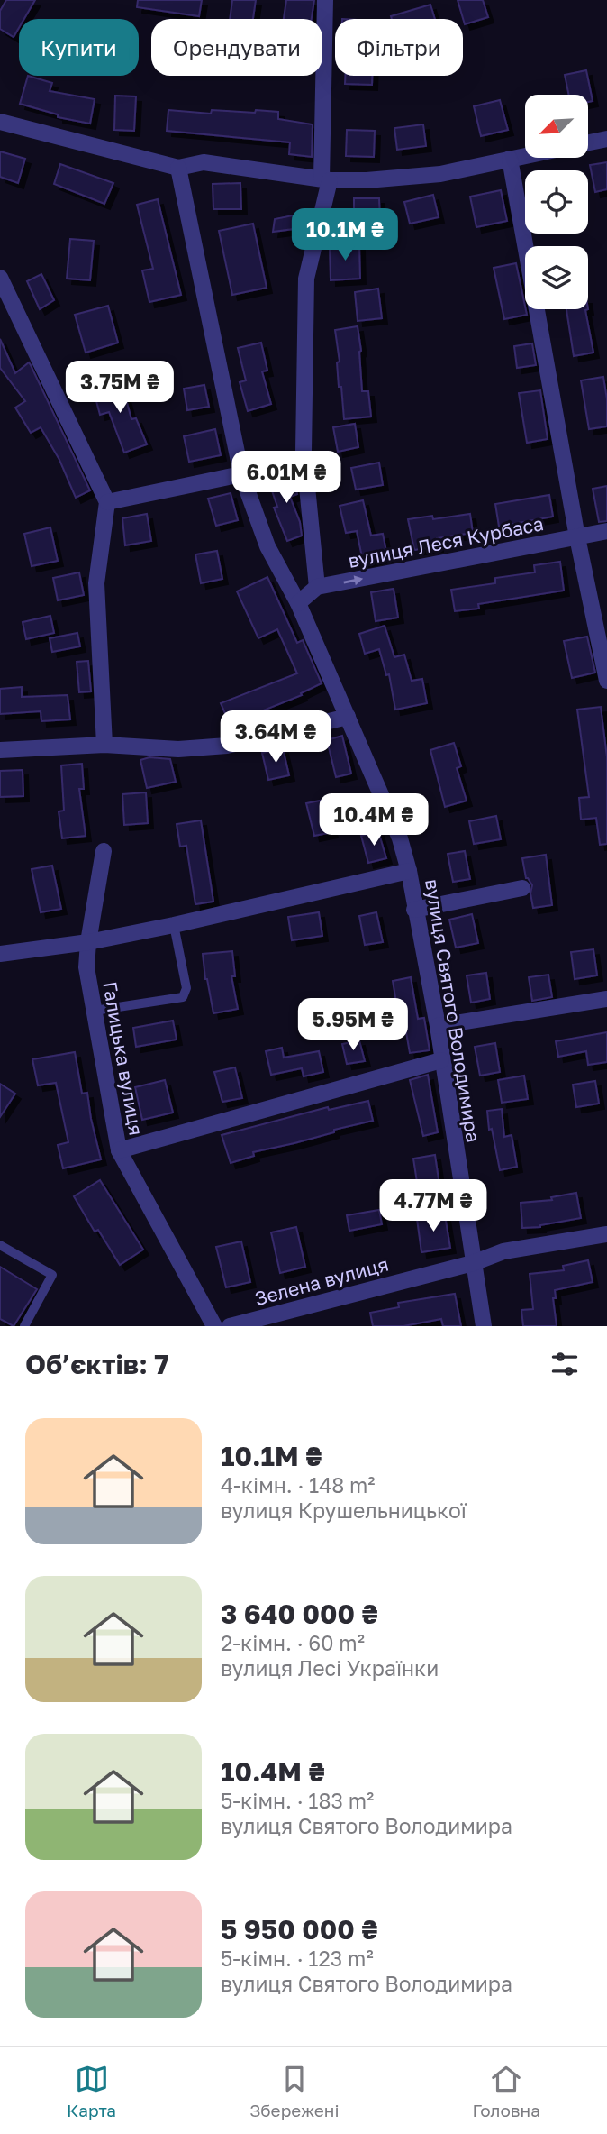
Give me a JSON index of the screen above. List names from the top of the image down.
{
  "streets": {
    "street": [
      "вулиця Леся Курбаса",
      "вулиця Святого Володимира",
      "Галицька вулиця",
      "Зелена вулиця"
    ]
  },
  "crossings": [
    ["вулиця Леся Курбаса", "вулиця Святого Володимира"],
    ["вулиця Святого Володимира", "Зелена вулиця"]
  ],
  "one_way": ["вулиця Леся Курбаса"],
  "north": "bottom left",
  "page": {
    "chip": ["Купити", "Орендувати", "Фільтри"],
    "price": [
      "10.1M ₴",
      "3.75M ₴",
      "6.01M ₴",
      "3.64M ₴",
      "10.4M ₴",
      "5.95M ₴",
      "4.77M ₴"
    ],
    "heading": "Об’єктів: 7",
    "list": [
      {
        "name": "10.1M ₴",
        "note": "4-кімн. · 148 m² · вулиця Крушельницької"
      },
      {
        "name": "3 640 000 ₴",
        "note": "2-кімн. · 60 m² · вулиця Лесі Українки"
      },
      {
        "name": "10.4M ₴",
        "note": "5-кімн. · 183 m² · вулиця Святого Володимира"
      },
      {
        "name": "5 950 000 ₴",
        "note": "5-кімн. · 123 m² · вулиця Святого Володимира"
      }
    ],
    "tabs": ["Карта", "Збережені", "Головна"]
  }
}
